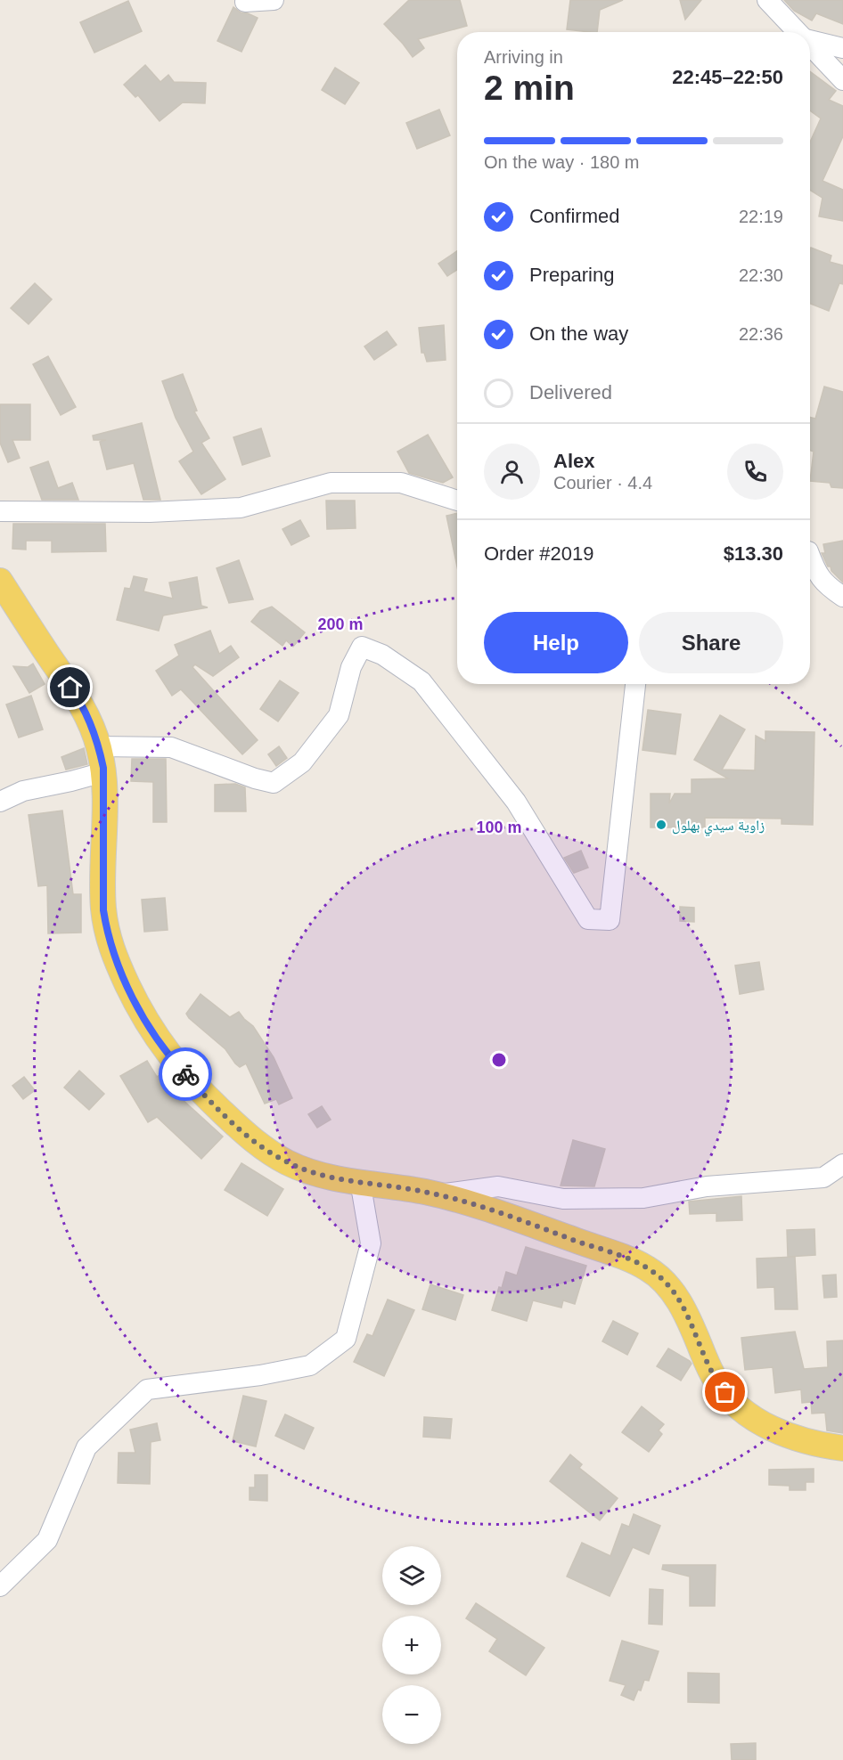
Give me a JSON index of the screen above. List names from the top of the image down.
{
  "places": ["زاوية سيدي بهلول"],
  "page": {
    "heading": ["2 min", "Arriving in", "22:45–22:50"],
    "panel": [
      "Alex",
      "Courier · 4.4",
      "Order #2019",
      "$13.30"
    ],
    "bar": "On the way · 180 m",
    "list": [
      ["Confirmed", "22:19"],
      ["Preparing", "22:30"],
      ["On the way", "22:36"],
      "Delivered"
    ],
    "buttons": ["Help", "Share"],
    "map_buttons": ["+", "−"]
  },
  "rings": ["200 m", "100 m"]
}
